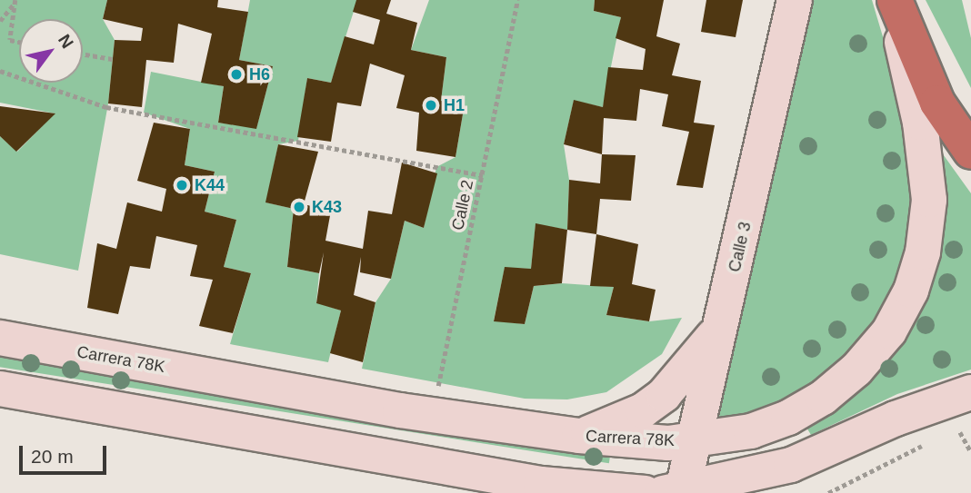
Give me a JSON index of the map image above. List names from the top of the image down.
{
  "streets": {
    "main road": ["Calle 3", "Carrera 78K"],
    "path": ["Calle 2"]
  },
  "crossings": [
    ["Calle 2", "Carrera 78K"],
    ["Calle 3", "Carrera 78K"]
  ],
  "places": [
    "H6",
    "H1",
    "K44",
    "K43"
  ],
  "scale_bar": "20 m",
  "north": "top right"
}
